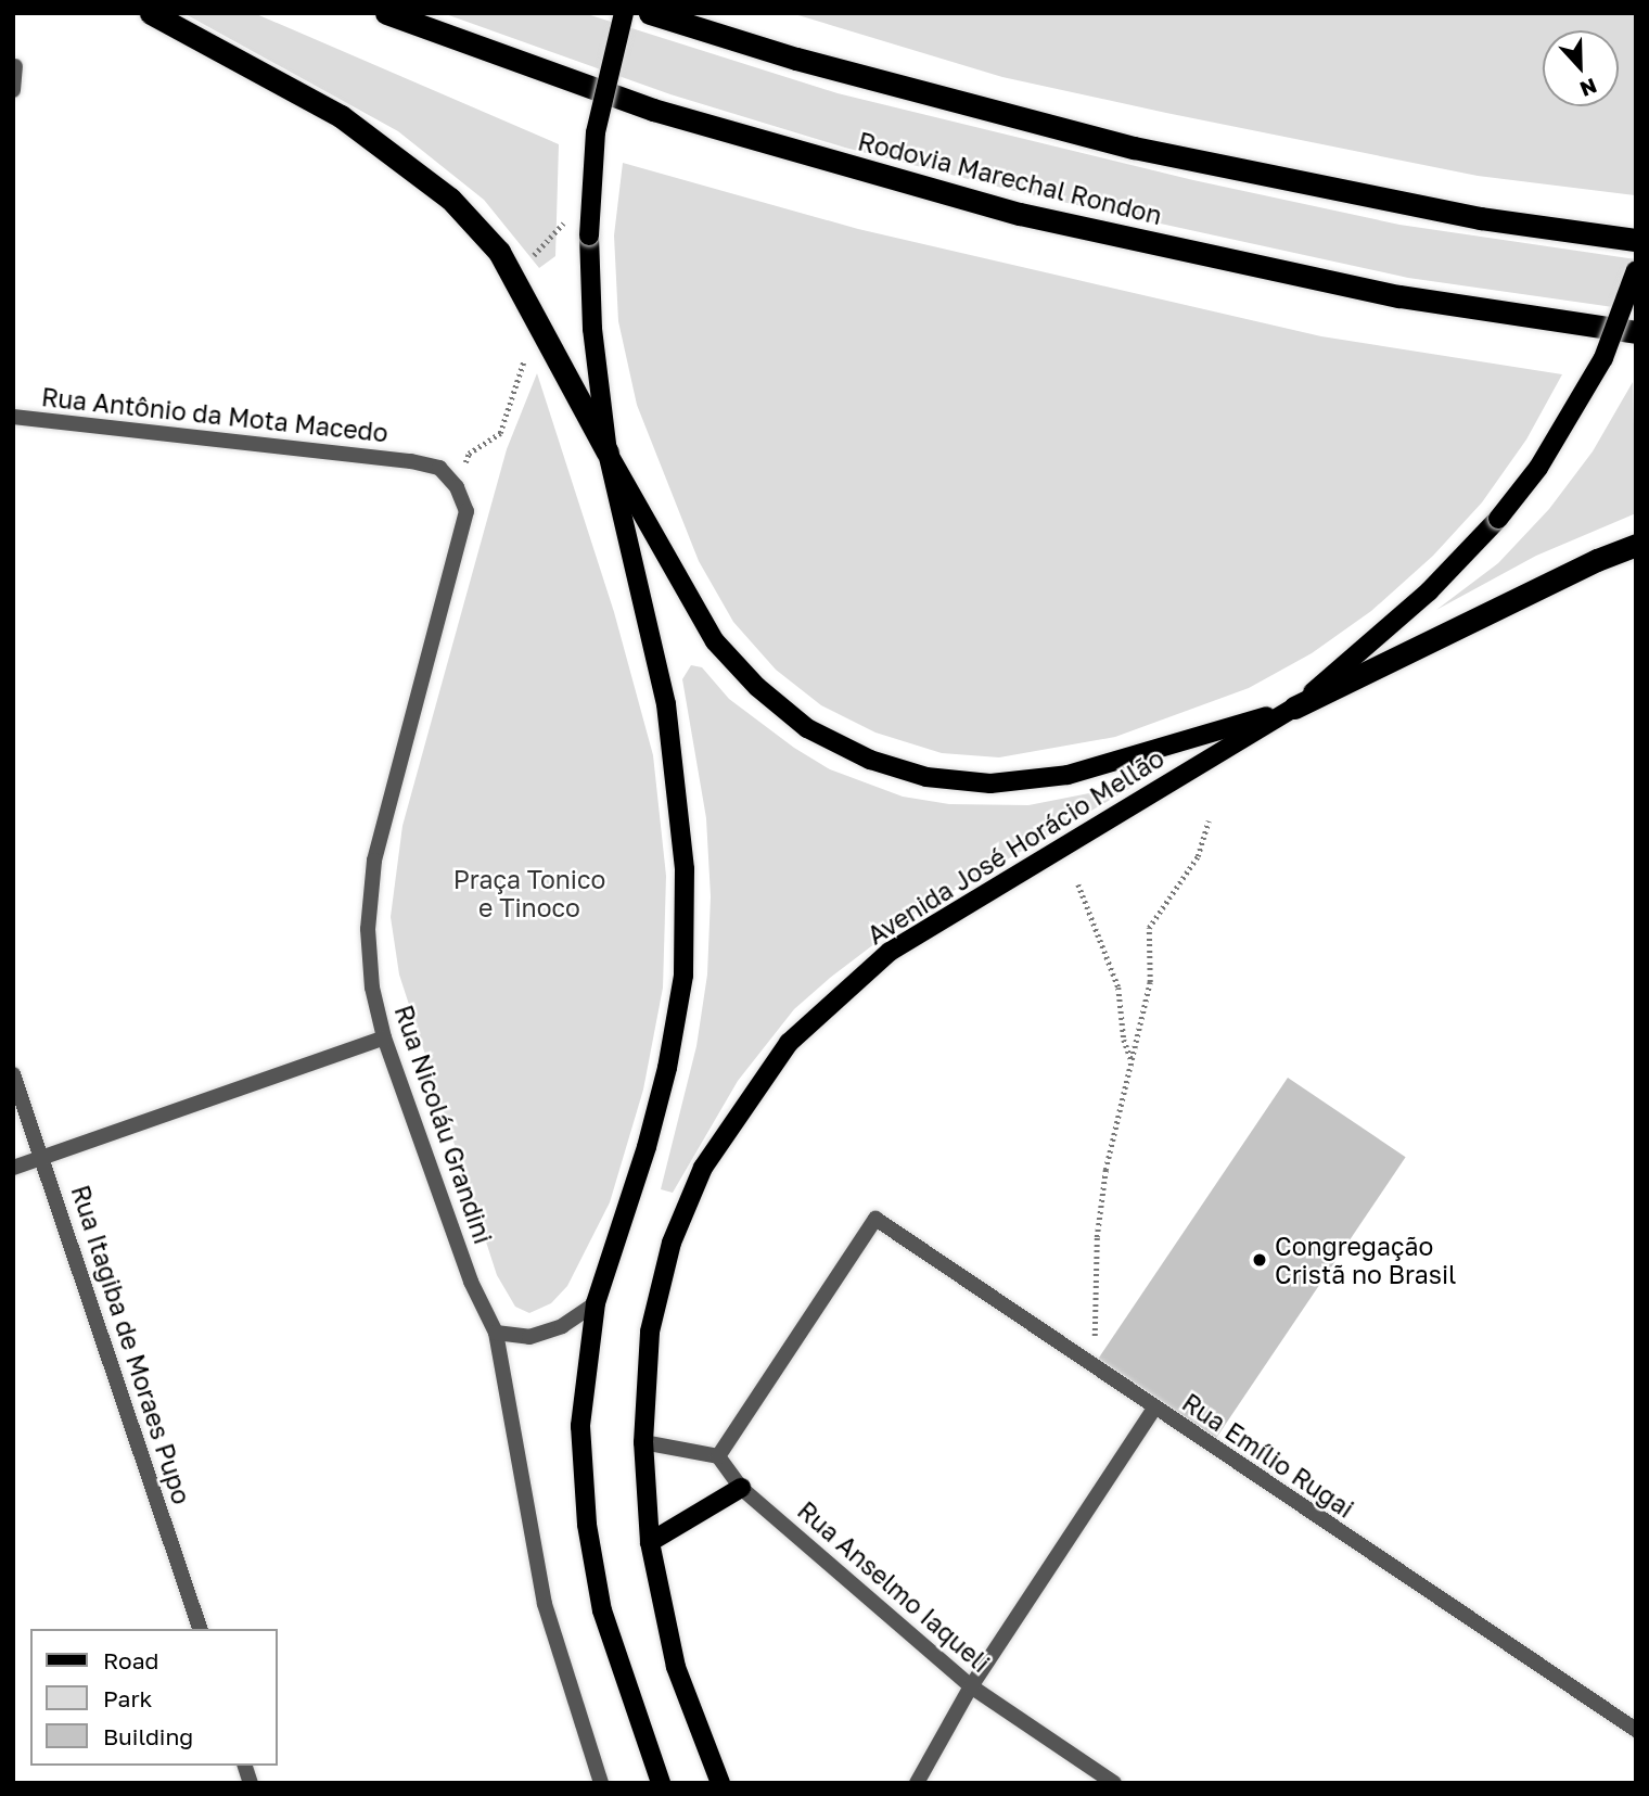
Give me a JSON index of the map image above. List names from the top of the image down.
{
  "streets": {
    "highway": ["Rodovia Marechal Rondon"],
    "main road": ["Avenida José Horácio Mellão"],
    "street": [
      "Rua Antônio da Mota Macedo",
      "Rua Nicoláu Grandini",
      "Rua Itagiba de Moraes Pupo",
      "Rua Emílio Rugai",
      "Rua Anselmo Iaqueli"
    ]
  },
  "crossings": [
    ["Rua Antônio da Mota Macedo", "Rua Nicoláu Grandini"],
    ["Rua Emílio Rugai", "Rua Anselmo Iaqueli"]
  ],
  "parks": ["Praça Tonico e Tinoco"],
  "places": ["Congregação Cristã no Brasil"],
  "legend": ["Road", "Park", "Building"],
  "north": "bottom"
}
